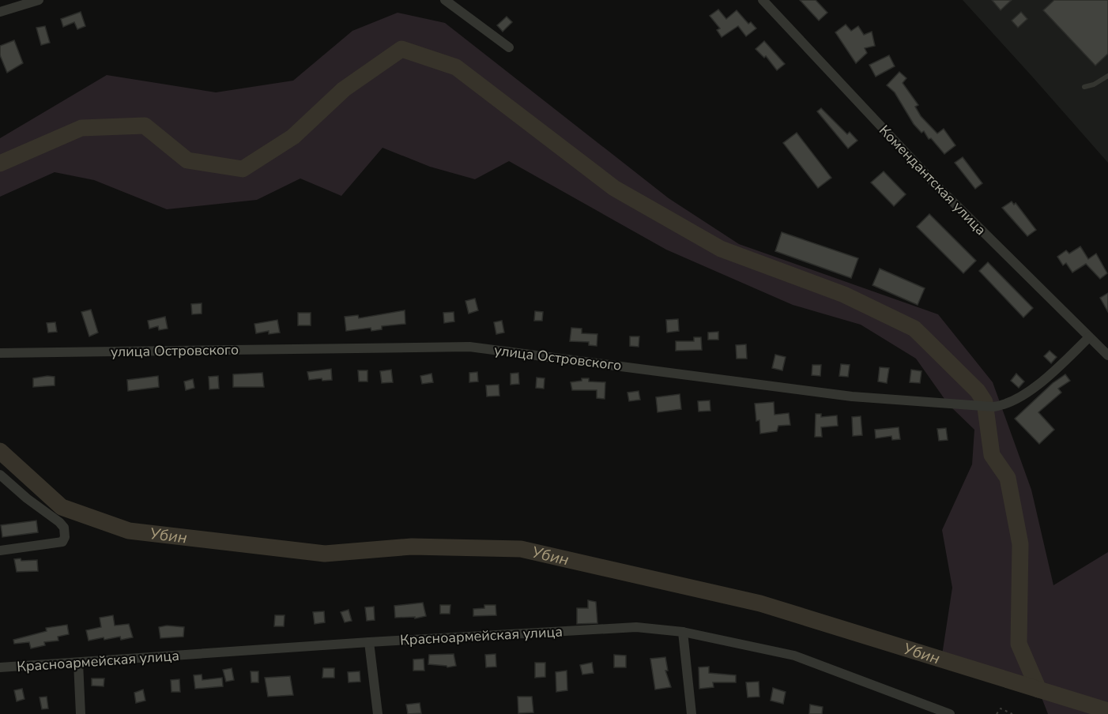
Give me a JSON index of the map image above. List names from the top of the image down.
{
  "streets": {
    "street": ["Комендантская улица", "улица Островского", "Красноармейская улица"]
  },
  "crossings": [
    ["Комендантская улица", "улица Островского"]
  ],
  "water": ["Убин"]
}
